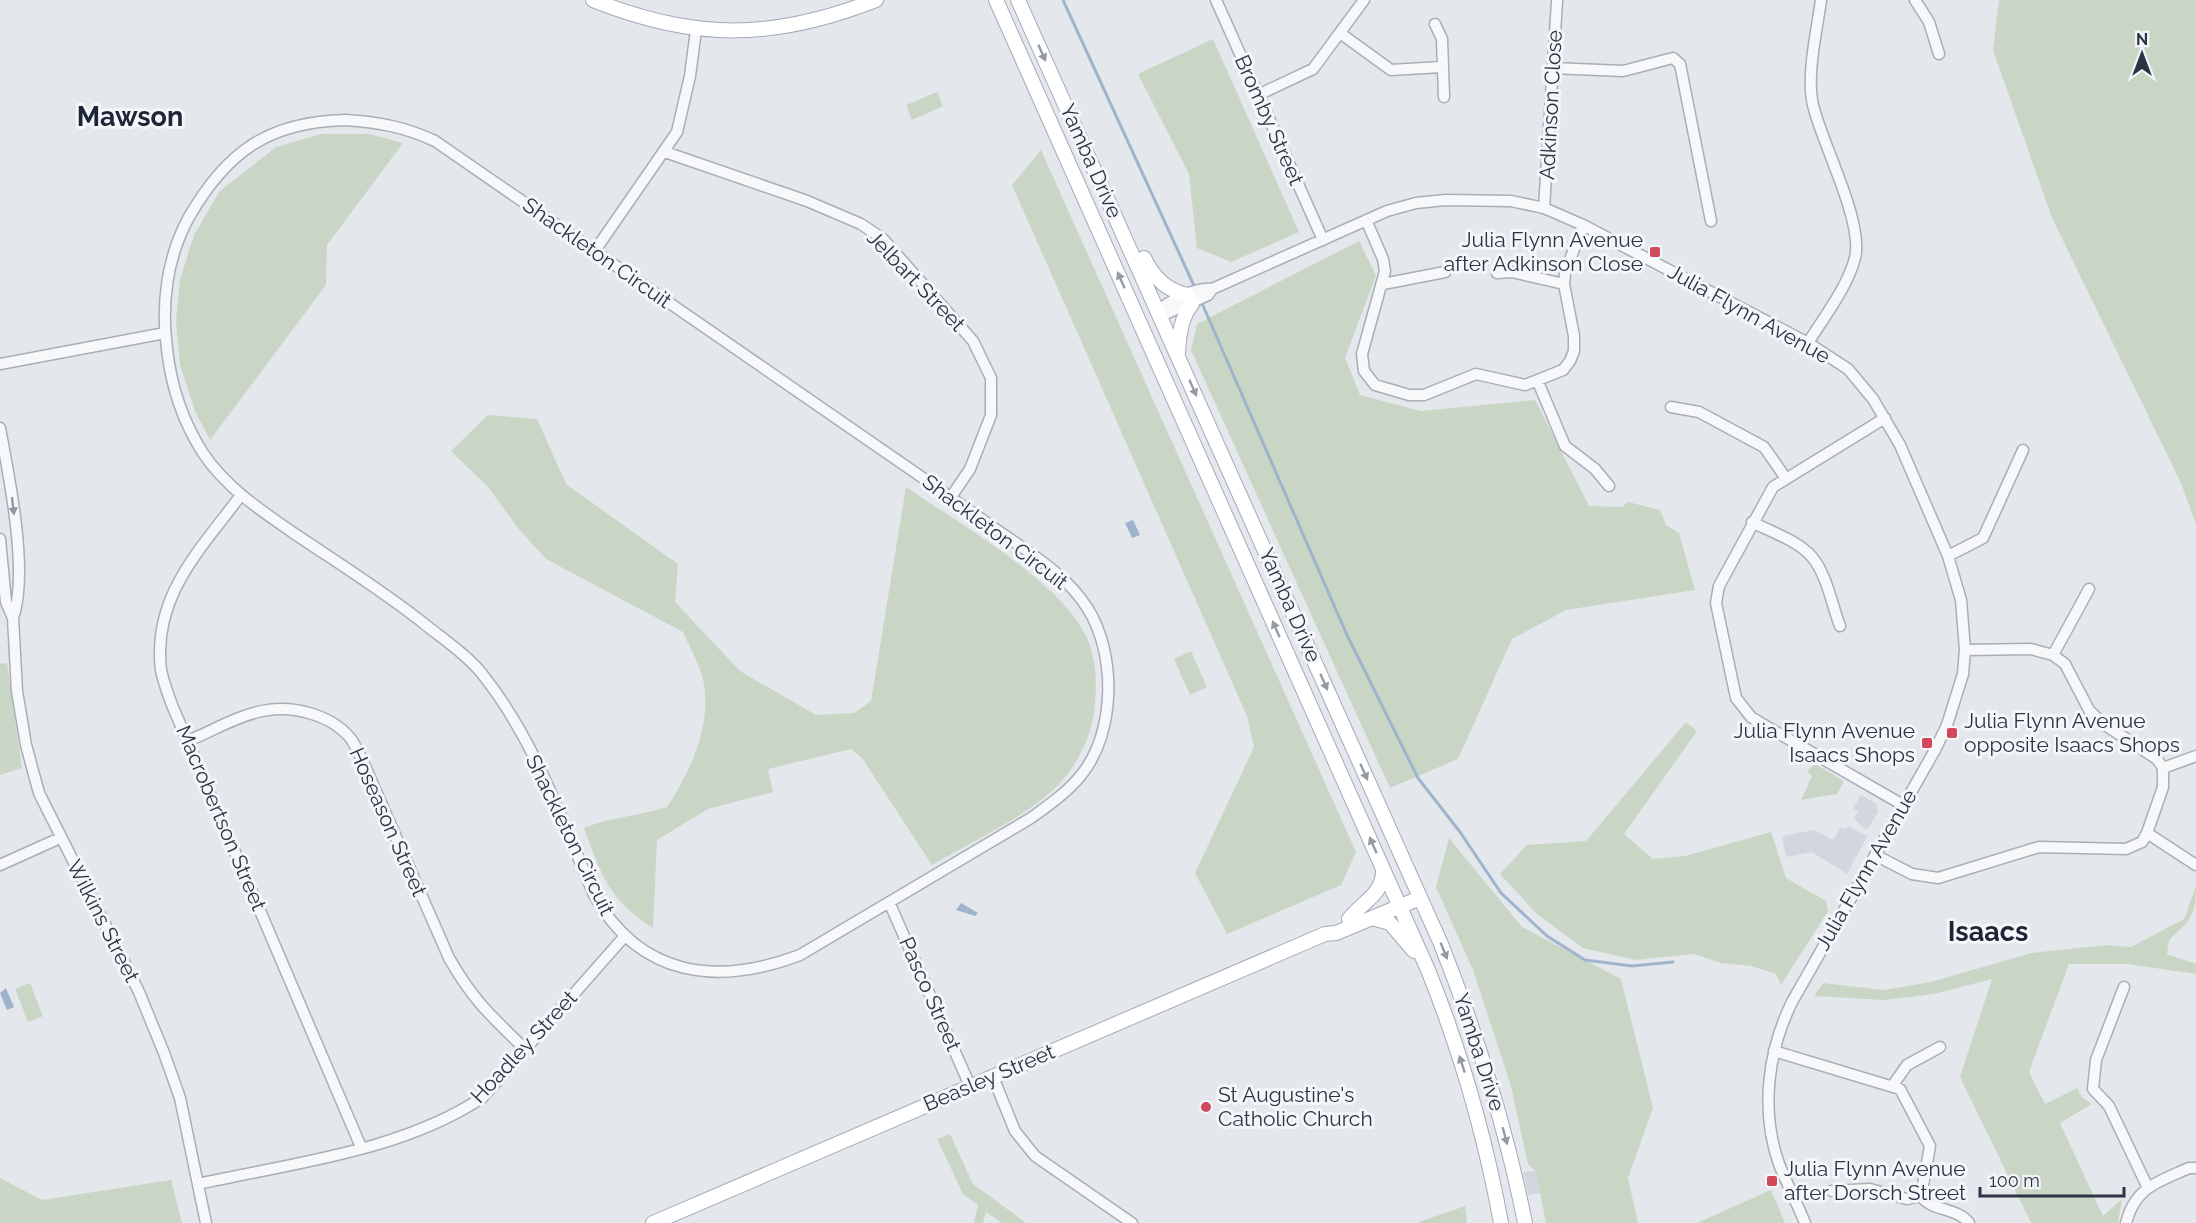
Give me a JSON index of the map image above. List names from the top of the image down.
{
  "streets": {
    "main road": ["Yamba Drive", "Beasley Street"],
    "street": [
      "Adkinson Close",
      "Bromby Street",
      "Shackleton Circuit",
      "Jelbart Street",
      "Julia Flynn Avenue",
      "Macrobertson Street",
      "Hoseason Street",
      "Wilkins Street",
      "Pasco Street",
      "Hoadley Street"
    ]
  },
  "crossings": [
    ["Adkinson Close", "Julia Flynn Avenue"],
    ["Bromby Street", "Julia Flynn Avenue"],
    ["Yamba Drive", "Julia Flynn Avenue"],
    ["Yamba Drive", "Beasley Street"],
    ["Shackleton Circuit", "Jelbart Street"],
    ["Shackleton Circuit", "Macrobertson Street"],
    ["Shackleton Circuit", "Pasco Street"],
    ["Shackleton Circuit", "Hoadley Street"],
    ["Macrobertson Street", "Hoseason Street"],
    ["Macrobertson Street", "Hoadley Street"],
    ["Hoseason Street", "Hoadley Street"],
    ["Wilkins Street", "Hoadley Street"],
    ["Pasco Street", "Beasley Street"]
  ],
  "districts": ["Mawson", "Isaacs"],
  "places": {
    "transit": [
      "Julia Flynn Avenue after Adkinson Close",
      "Julia Flynn Avenue opposite Isaacs Shops",
      "Julia Flynn Avenue Isaacs Shops",
      "Julia Flynn Avenue after Dorsch Street"
    ],
    "other": ["St Augustine's Catholic Church"]
  },
  "scale_bar": "100 m",
  "north": "top"
}
